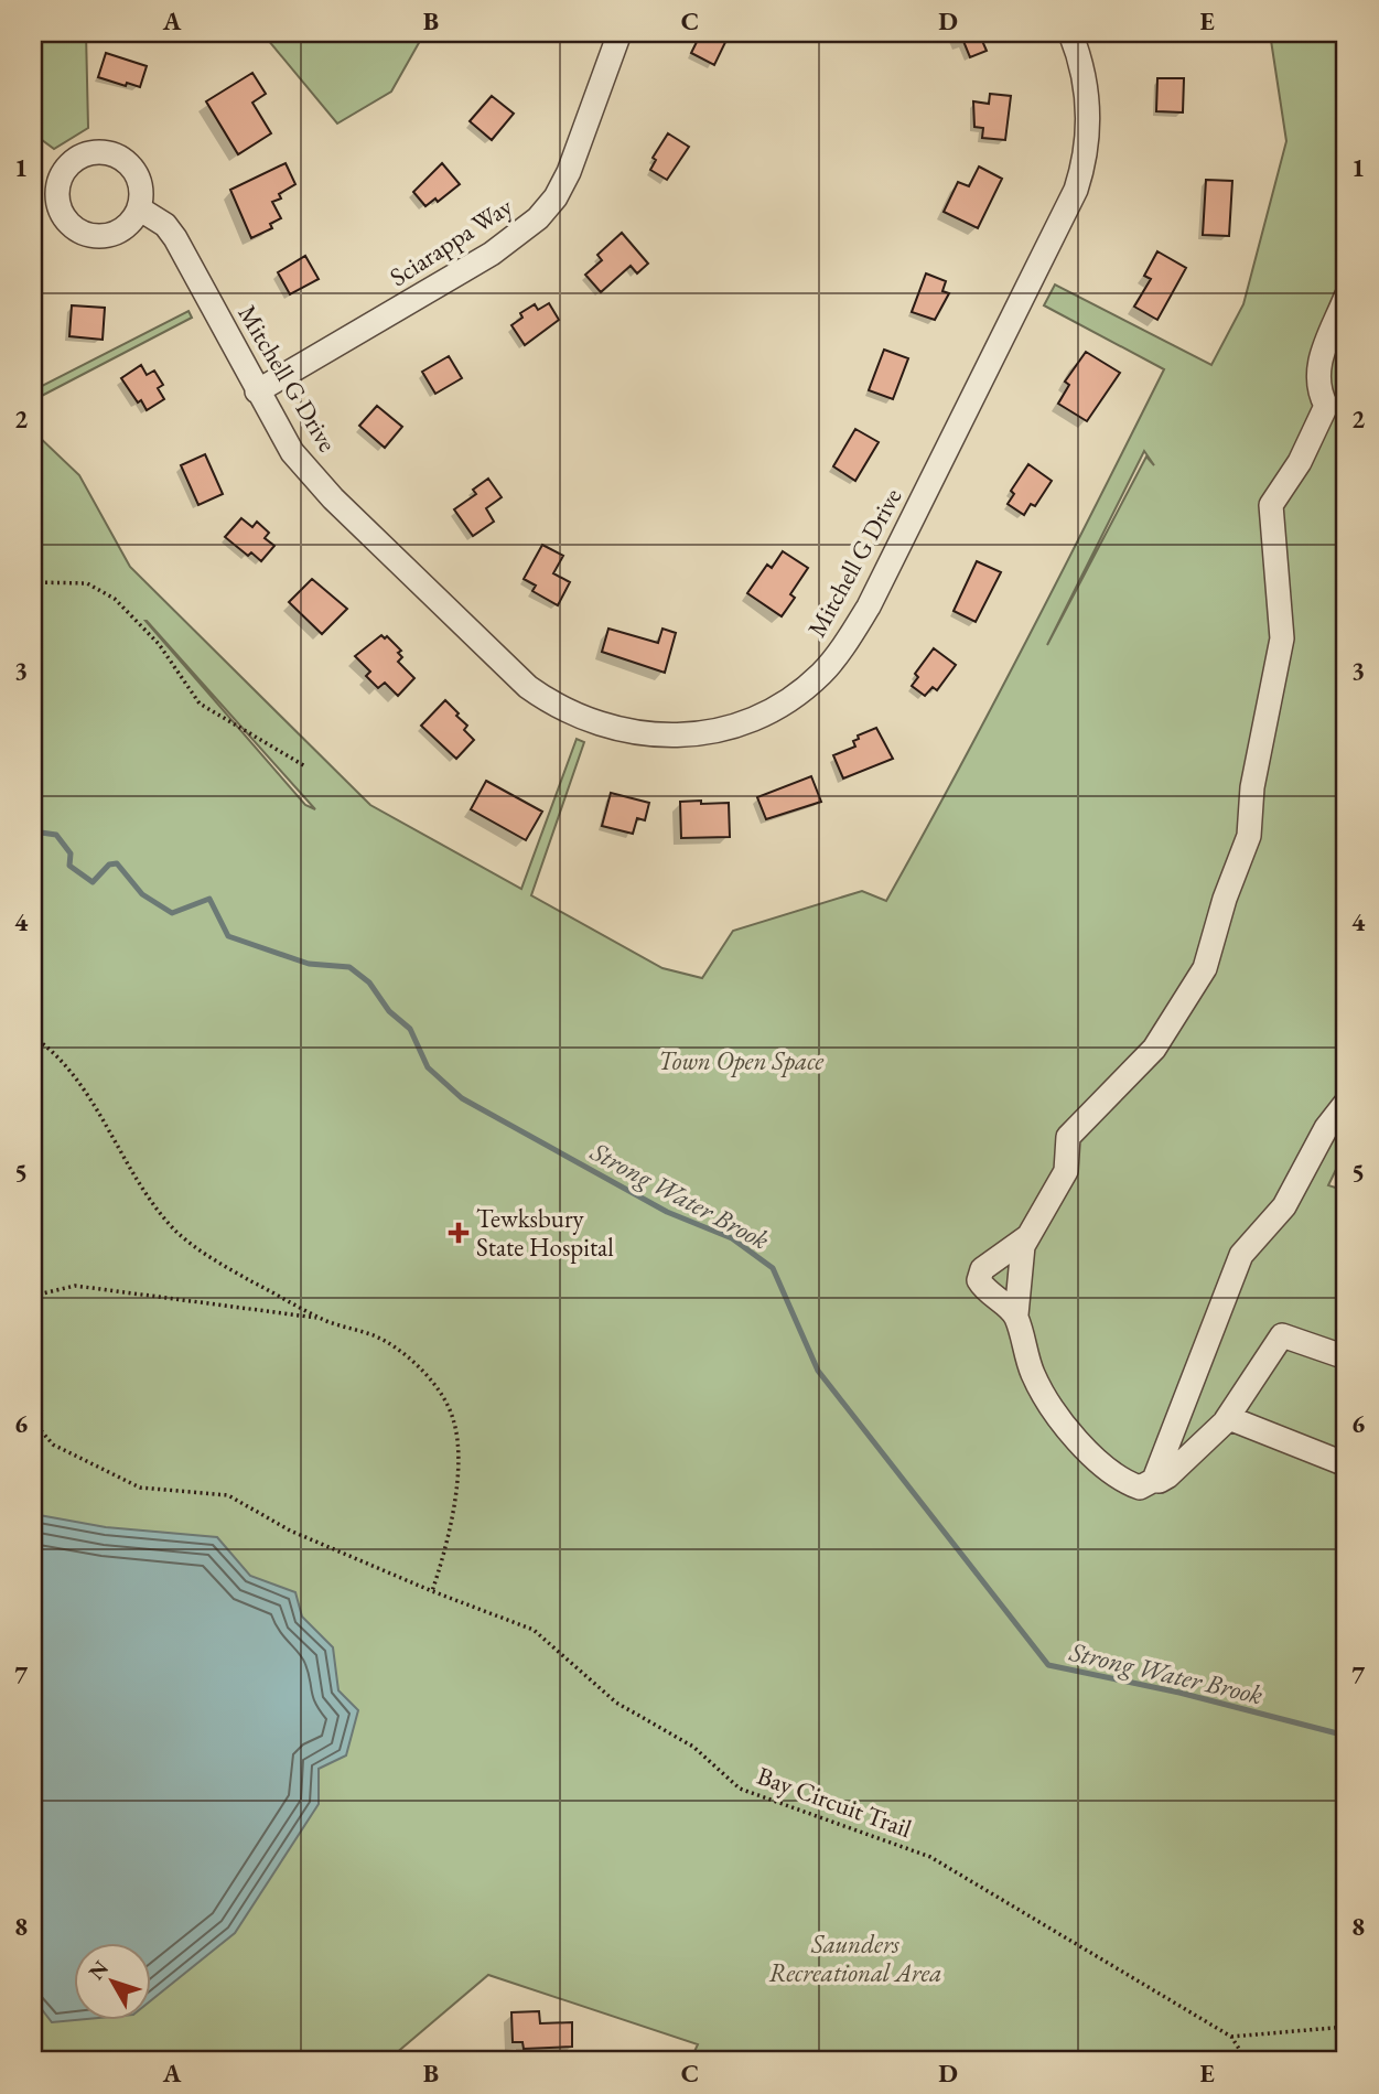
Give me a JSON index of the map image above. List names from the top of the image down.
{
  "streets": {
    "street": ["Sciarappa Way", "Mitchell G Drive"],
    "path": ["Bay Circuit Trail"]
  },
  "crossings": [
    ["Sciarappa Way", "Mitchell G Drive"]
  ],
  "water": ["Strong Water Brook"],
  "parks": ["Town Open Space", "Saunders Recreational Area"],
  "places": {
    "health": ["Tewksbury State Hospital"]
  },
  "north": "top left",
  "grid": {
    "columns": [
      "A",
      "B",
      "C",
      "D",
      "E"
    ],
    "rows": [
      "1",
      "2",
      "3",
      "4",
      "5",
      "6",
      "7",
      "8"
    ]
  }
}
